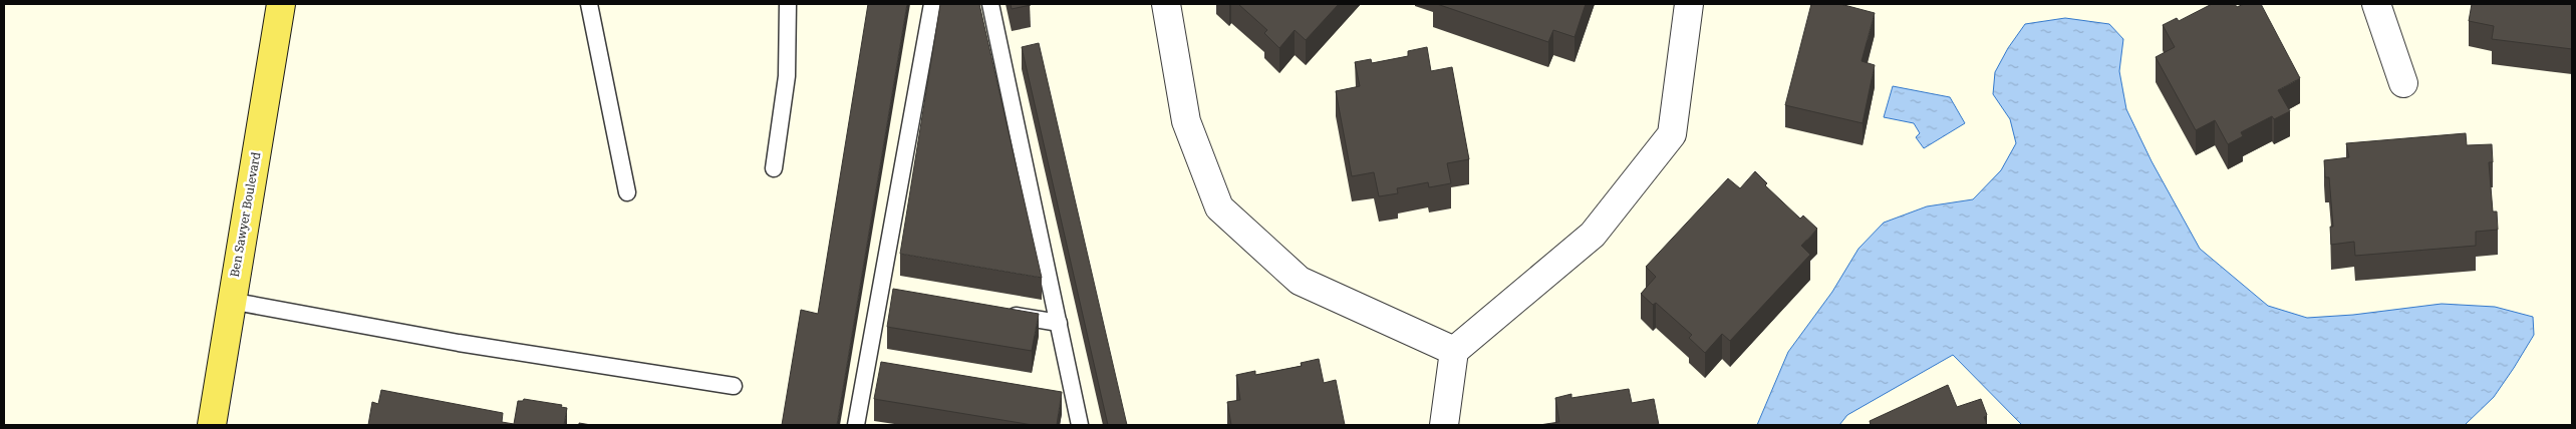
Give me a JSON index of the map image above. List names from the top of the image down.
{
  "streets": {
    "main road": ["Ben Sawyer Boulevard"]
  }
}
